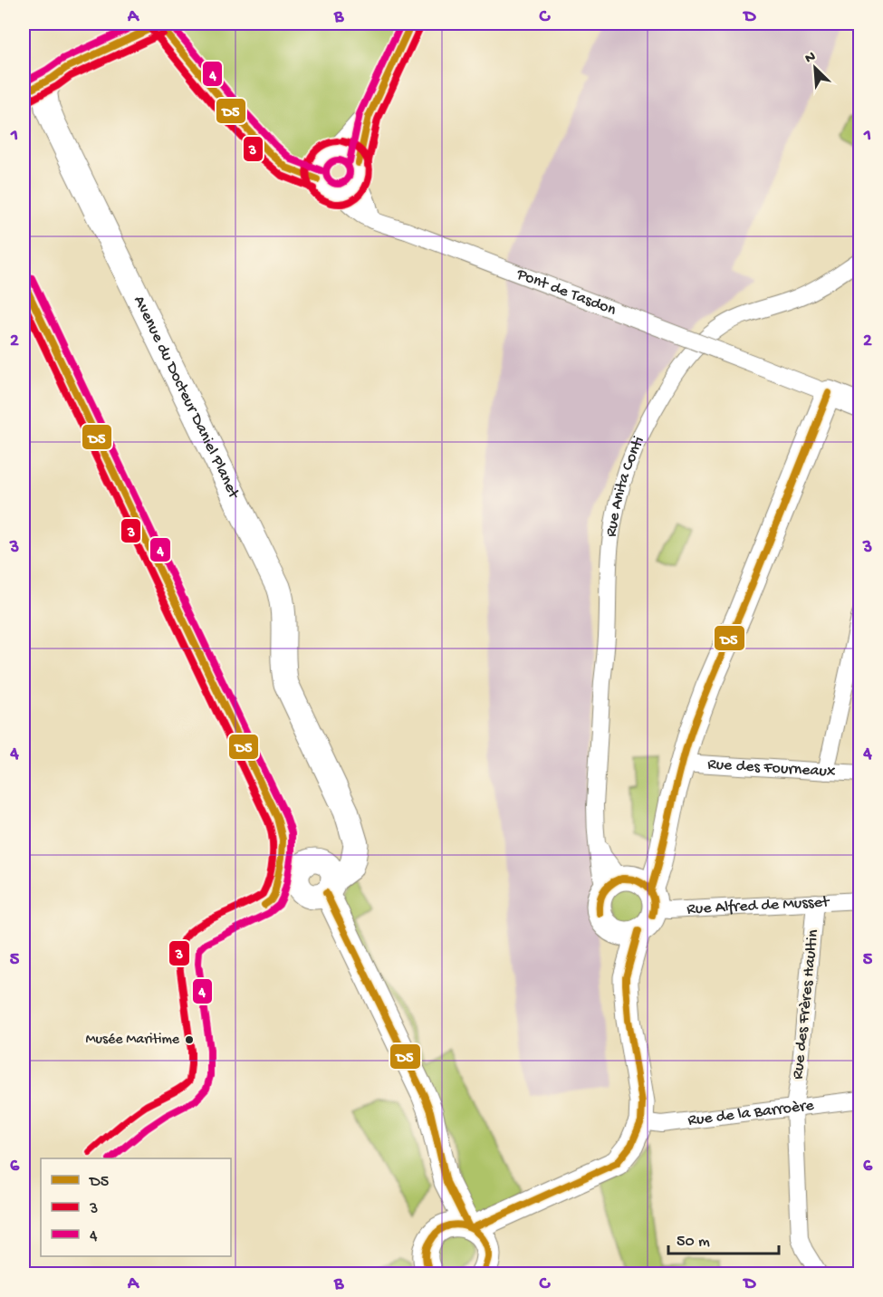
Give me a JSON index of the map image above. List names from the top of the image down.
{
  "streets": {
    "street": [
      "Pont de Tasdon",
      "Avenue du Docteur Daniel Planet",
      "Rue Anita Conti",
      "Rue des Fourneaux",
      "Rue Alfred de Musset",
      "Rue des Frères Haultin",
      "Rue de la Barroère"
    ]
  },
  "crossings": [
    ["Rue Anita Conti", "Rue Alfred de Musset"],
    ["Rue Alfred de Musset", "Rue des Frères Haultin"],
    ["Rue des Frères Haultin", "Rue de la Barroère"]
  ],
  "places": ["Musée Maritime"],
  "lines": ["transit line D5", "transit line 4", "transit line 3"],
  "legend": ["D5", "3", "4"],
  "scale_bar": "50 m",
  "north": "top left",
  "grid": {
    "columns": [
      "A",
      "B",
      "C",
      "D"
    ],
    "rows": [
      "1",
      "2",
      "3",
      "4",
      "5",
      "6"
    ]
  }
}
